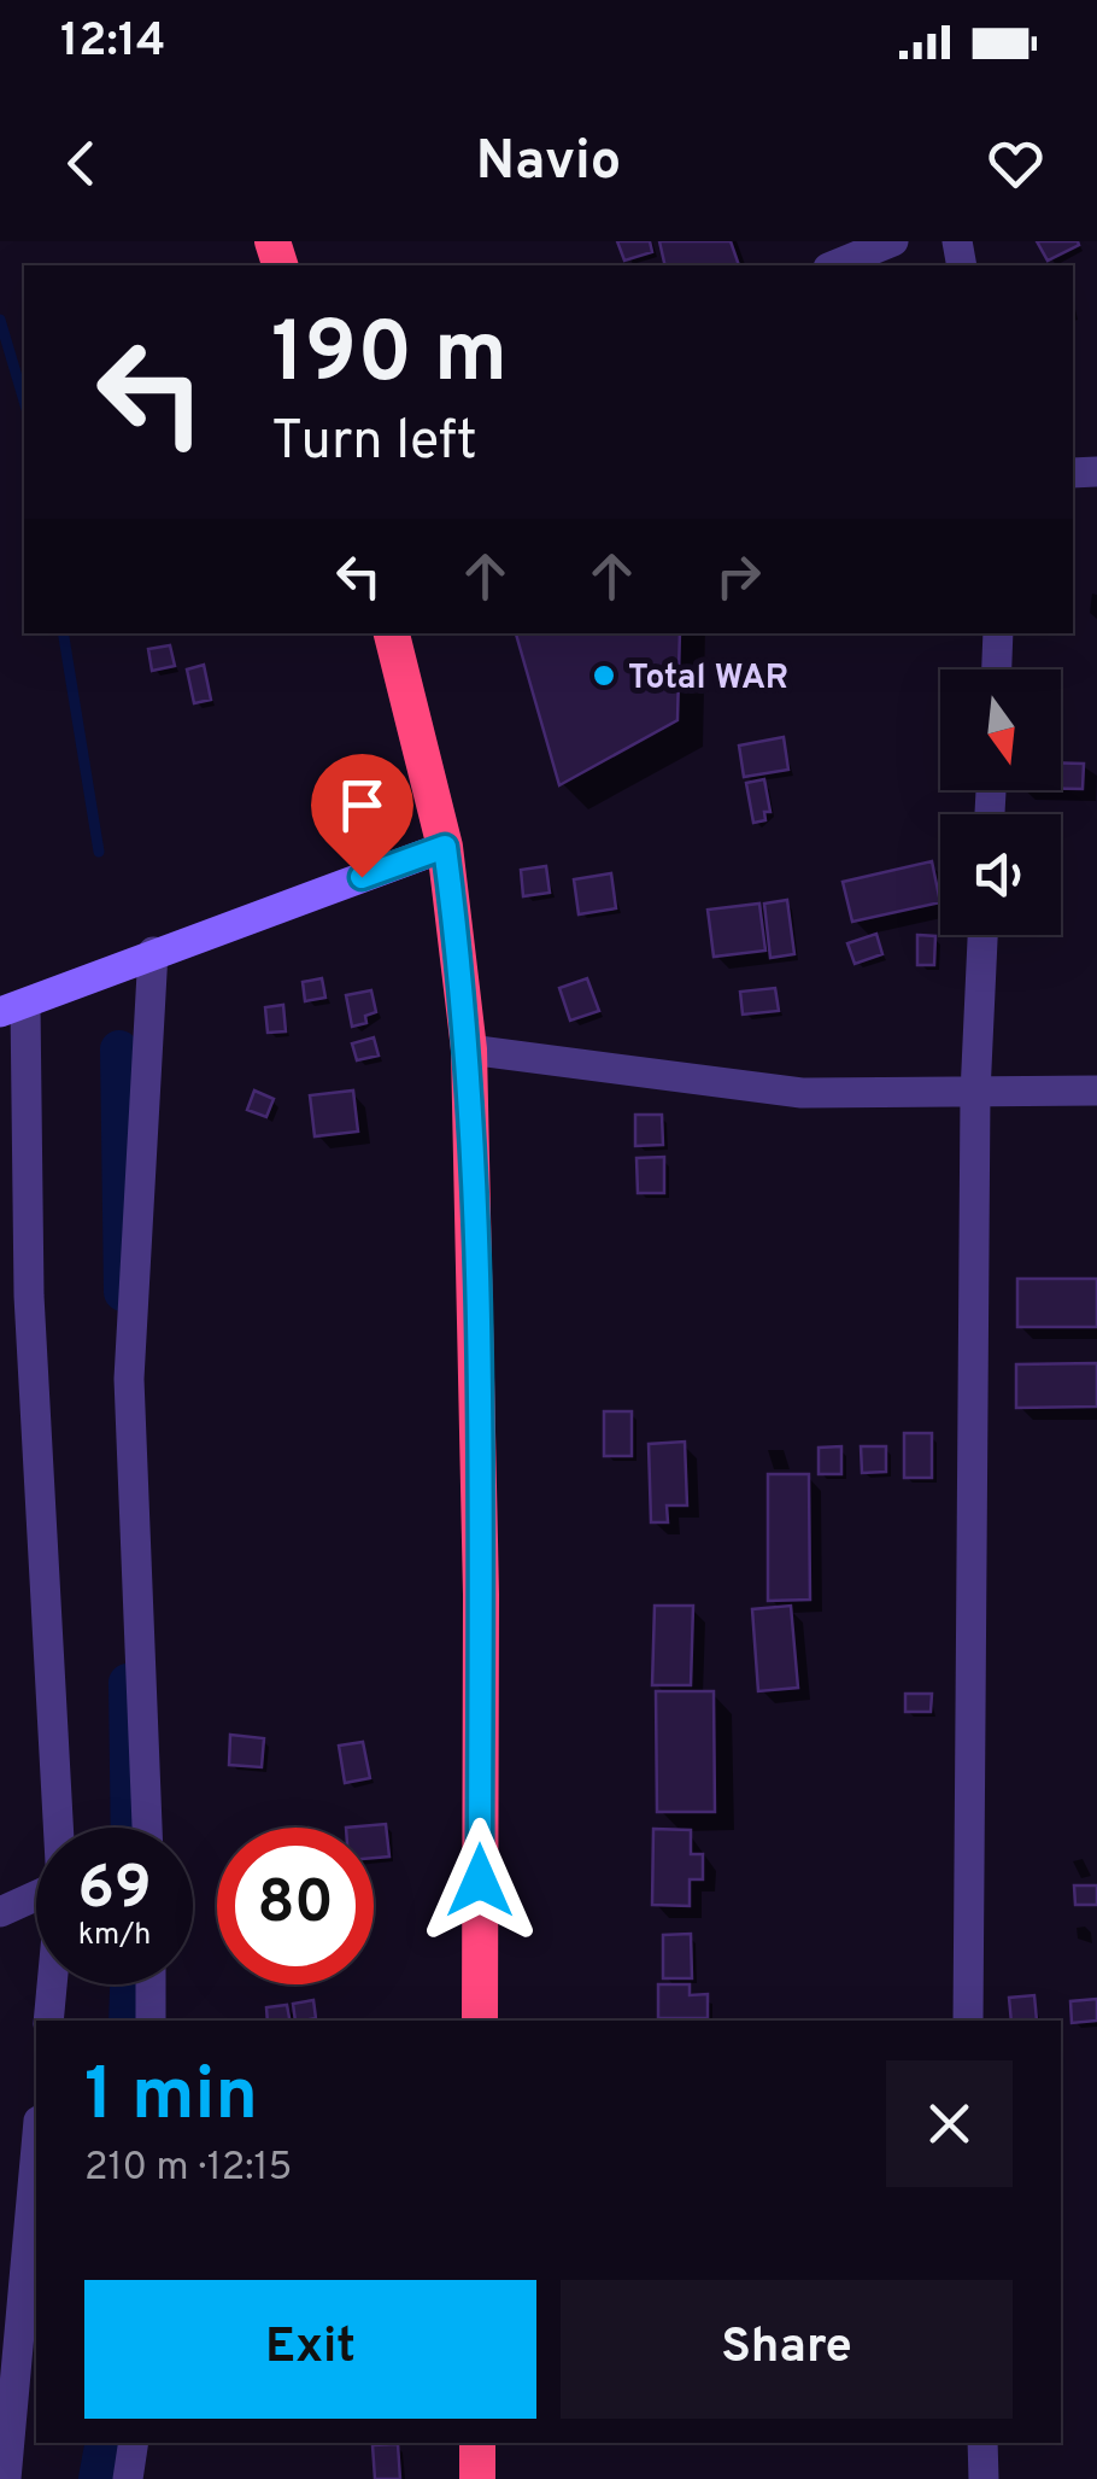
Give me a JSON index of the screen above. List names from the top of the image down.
{
  "places": ["Total WAR"],
  "north": "bottom",
  "page": {
    "status": "12:14",
    "header": "Navio",
    "turn": ["190 m", "Turn left"],
    "speed": "69 km/h",
    "limit": "80",
    "heading": ["1 min", "210 m · 12:15"],
    "buttons": ["Exit", "Share"]
  }
}
